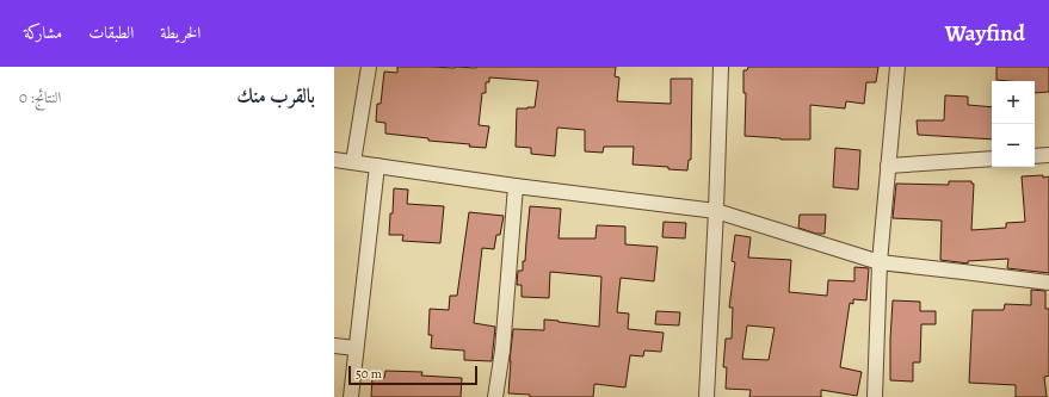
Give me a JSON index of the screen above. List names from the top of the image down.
{
  "scale_bar": "50 m",
  "page": {
    "header": "Wayfind",
    "nav": ["الخريطة", "الطبقات", "مشاركة"],
    "heading": ["بالقرب منك", "النتائج: 0"],
    "map_buttons": ["+", "−"],
    "scale": "50 m"
  }
}
